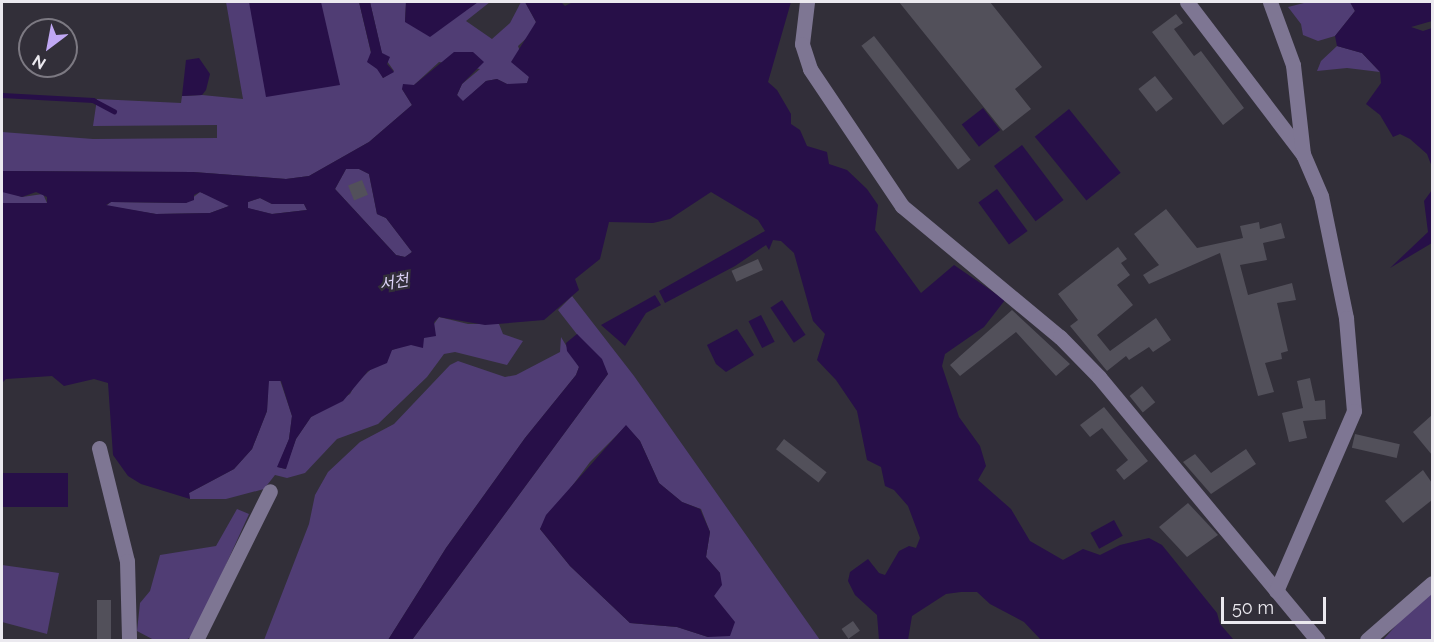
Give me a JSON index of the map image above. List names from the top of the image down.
{
  "water": ["서천"],
  "scale_bar": "50 m",
  "north": "bottom left"
}
